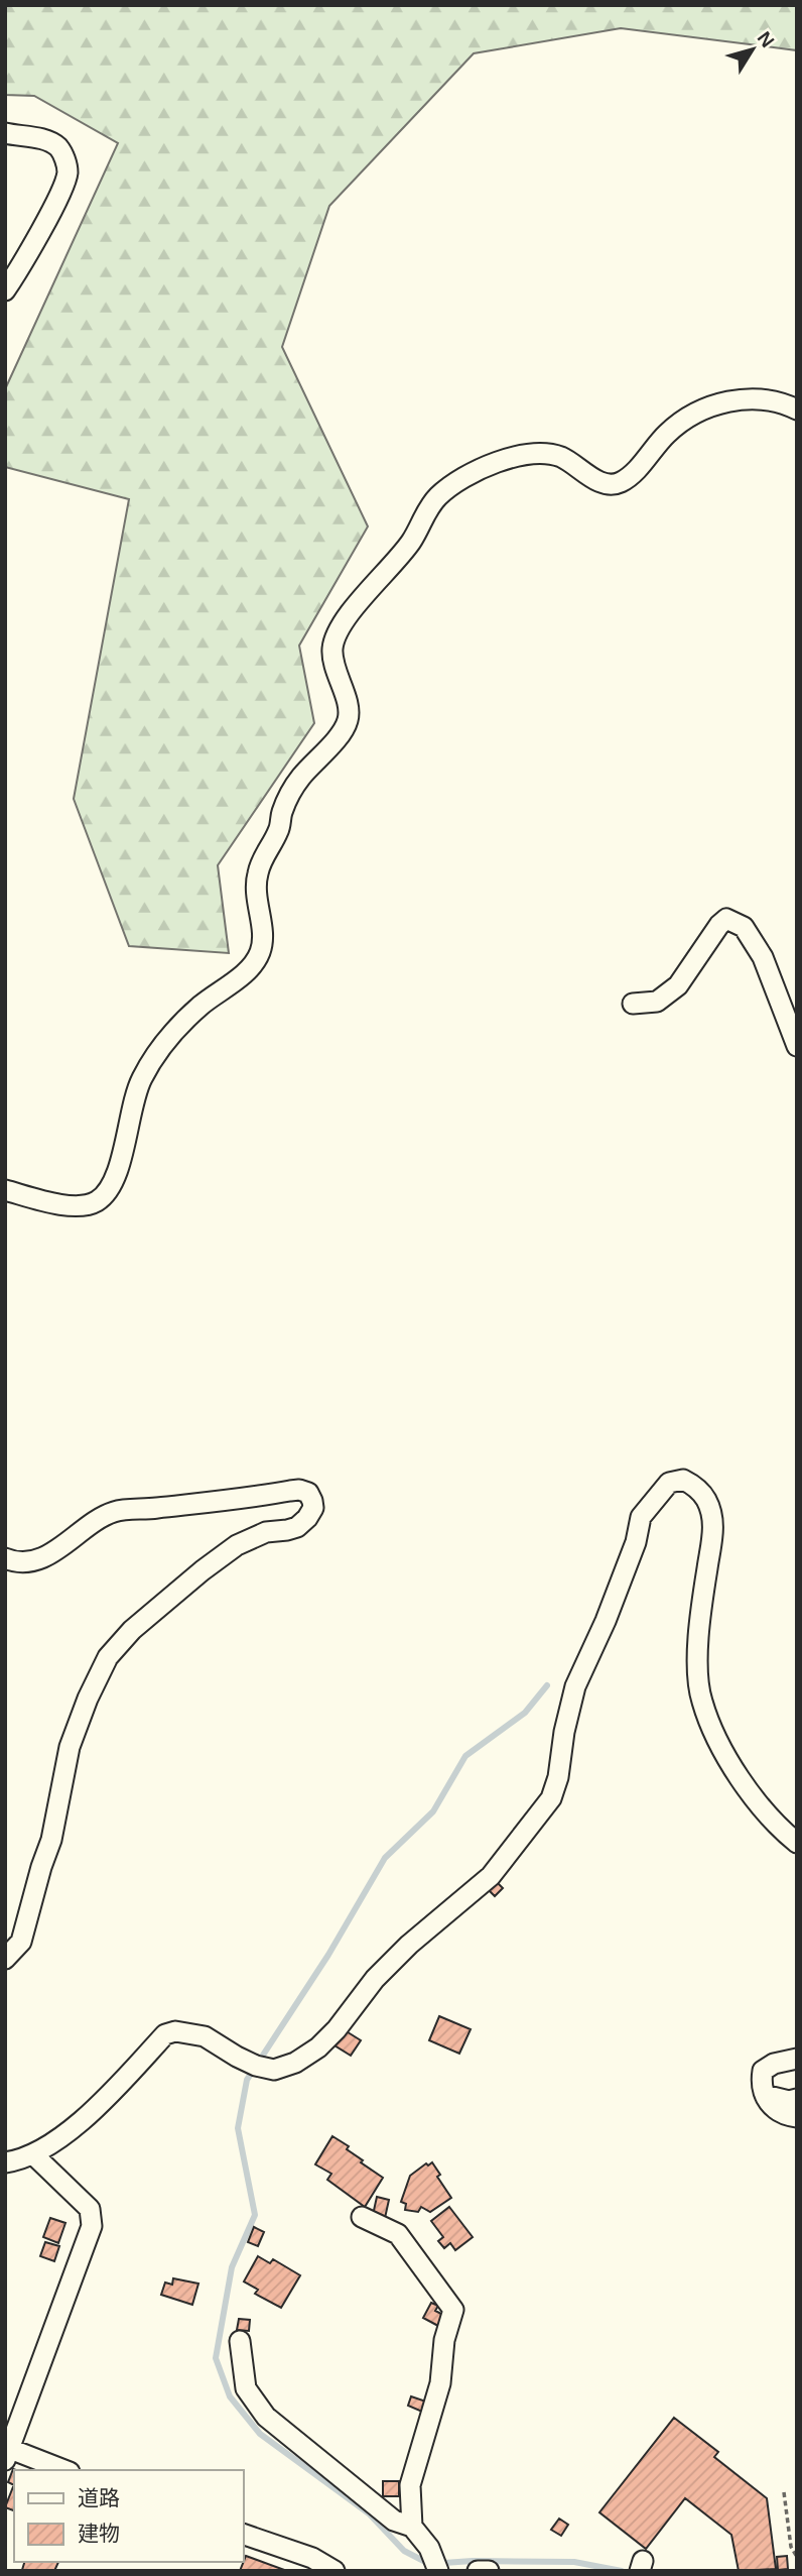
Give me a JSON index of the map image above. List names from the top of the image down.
{
  "legend": ["道路", "建物"],
  "north": "top right"
}
